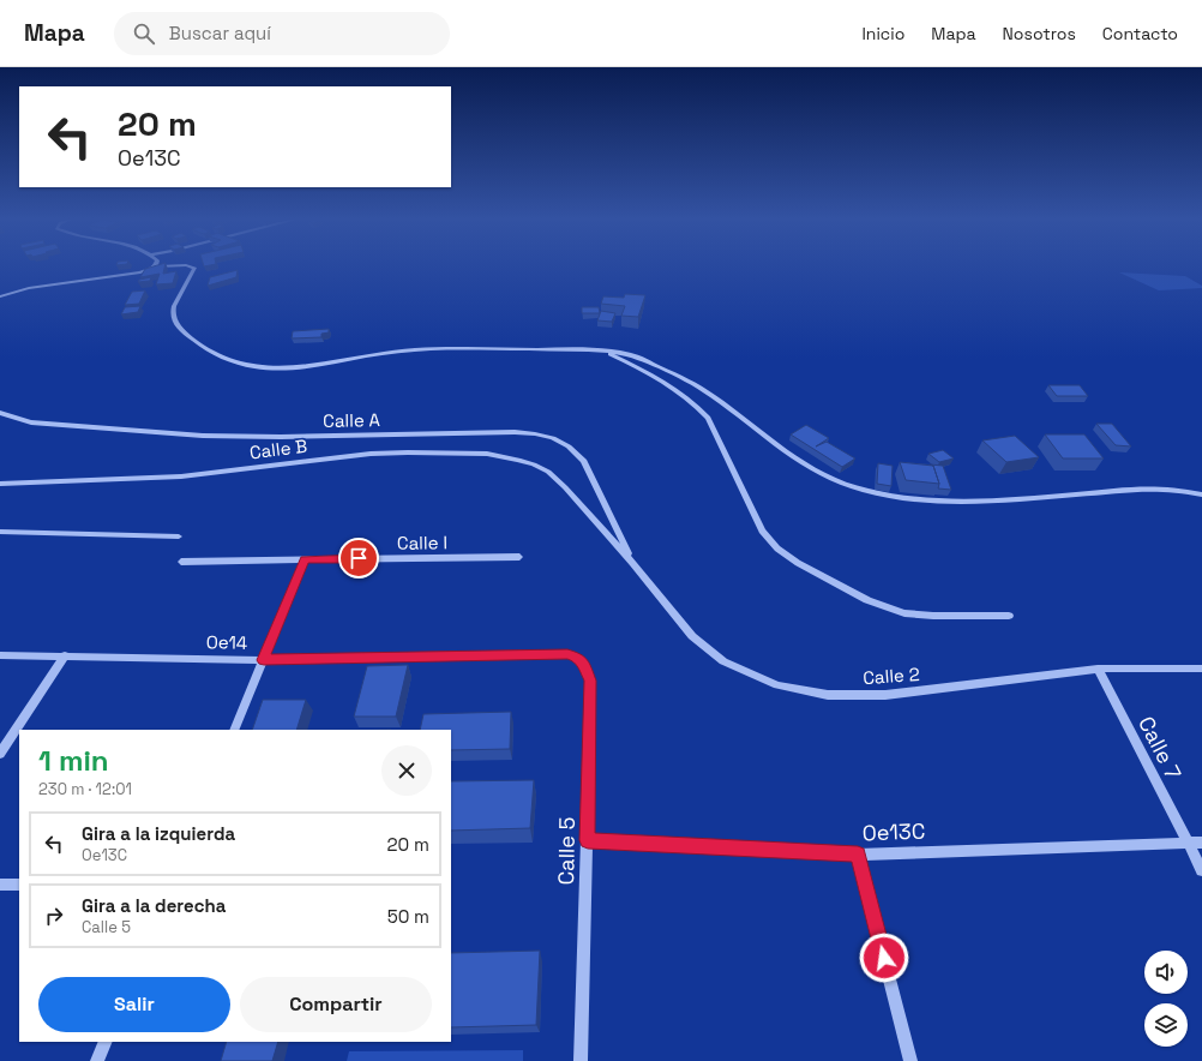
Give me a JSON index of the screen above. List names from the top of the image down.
{
  "streets": {
    "street": [
      "Calle A",
      "Calle B",
      "Calle I",
      "Oe14",
      "Calle 2",
      "Calle 7",
      "Oe13C",
      "Calle 5"
    ]
  },
  "crossings": [
    ["Calle A", "Calle B"],
    ["Calle A", "Calle 2"],
    ["Calle B", "Calle 2"],
    ["Oe14", "Calle 5"],
    ["Calle 2", "Calle 7"],
    ["Calle 7", "Oe13C"],
    ["Oe13C", "Calle 5"]
  ],
  "page": {
    "header": "Mapa",
    "search": "Buscar aquí",
    "nav": [
      "Inicio",
      "Mapa",
      "Nosotros",
      "Contacto"
    ],
    "turn": ["20 m", "Oe13C"],
    "heading": ["1 min", "230 m · 12:01"],
    "list": [
      {
        "name": "Gira a la izquierda",
        "note": "Oe13C",
        "value": "20 m"
      },
      {
        "name": "Gira a la derecha",
        "note": "Calle 5",
        "value": "50 m"
      }
    ],
    "buttons": ["Salir", "Compartir"]
  }
}
